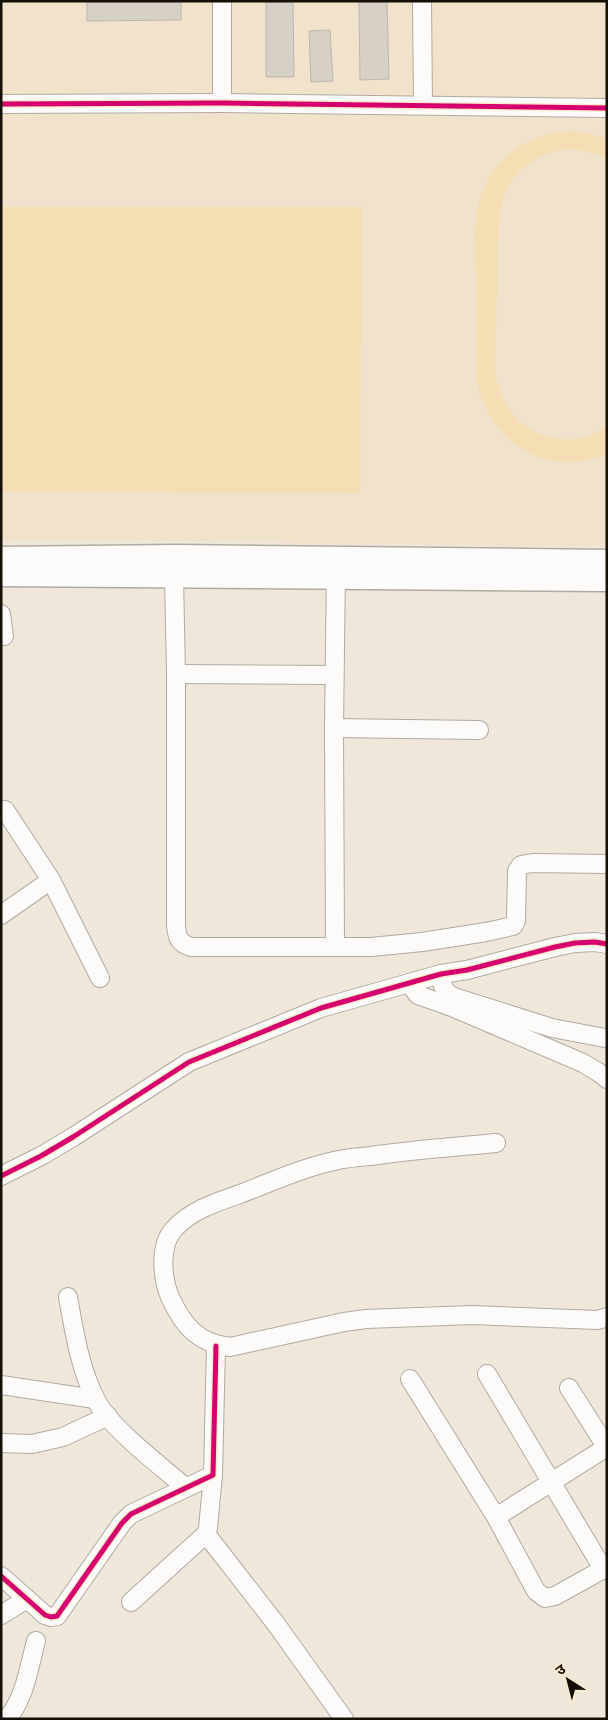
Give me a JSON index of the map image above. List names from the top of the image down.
{
  "north": "top left"
}
